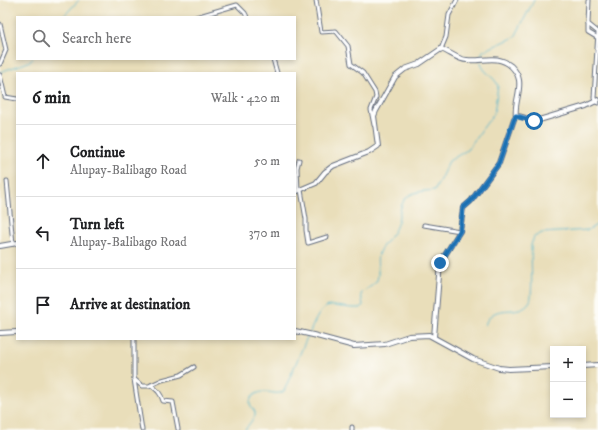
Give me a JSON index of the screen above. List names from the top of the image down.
{
  "page": {
    "search": "Search here",
    "heading": ["6 min", "Walk · 420 m"],
    "list": [
      ["Continue", "Alupay-Balibago Road", "50 m"],
      ["Turn left", "Alupay-Balibago Road", "370 m"],
      "Arrive at destination"
    ],
    "map_buttons": ["+", "−"]
  }
}
